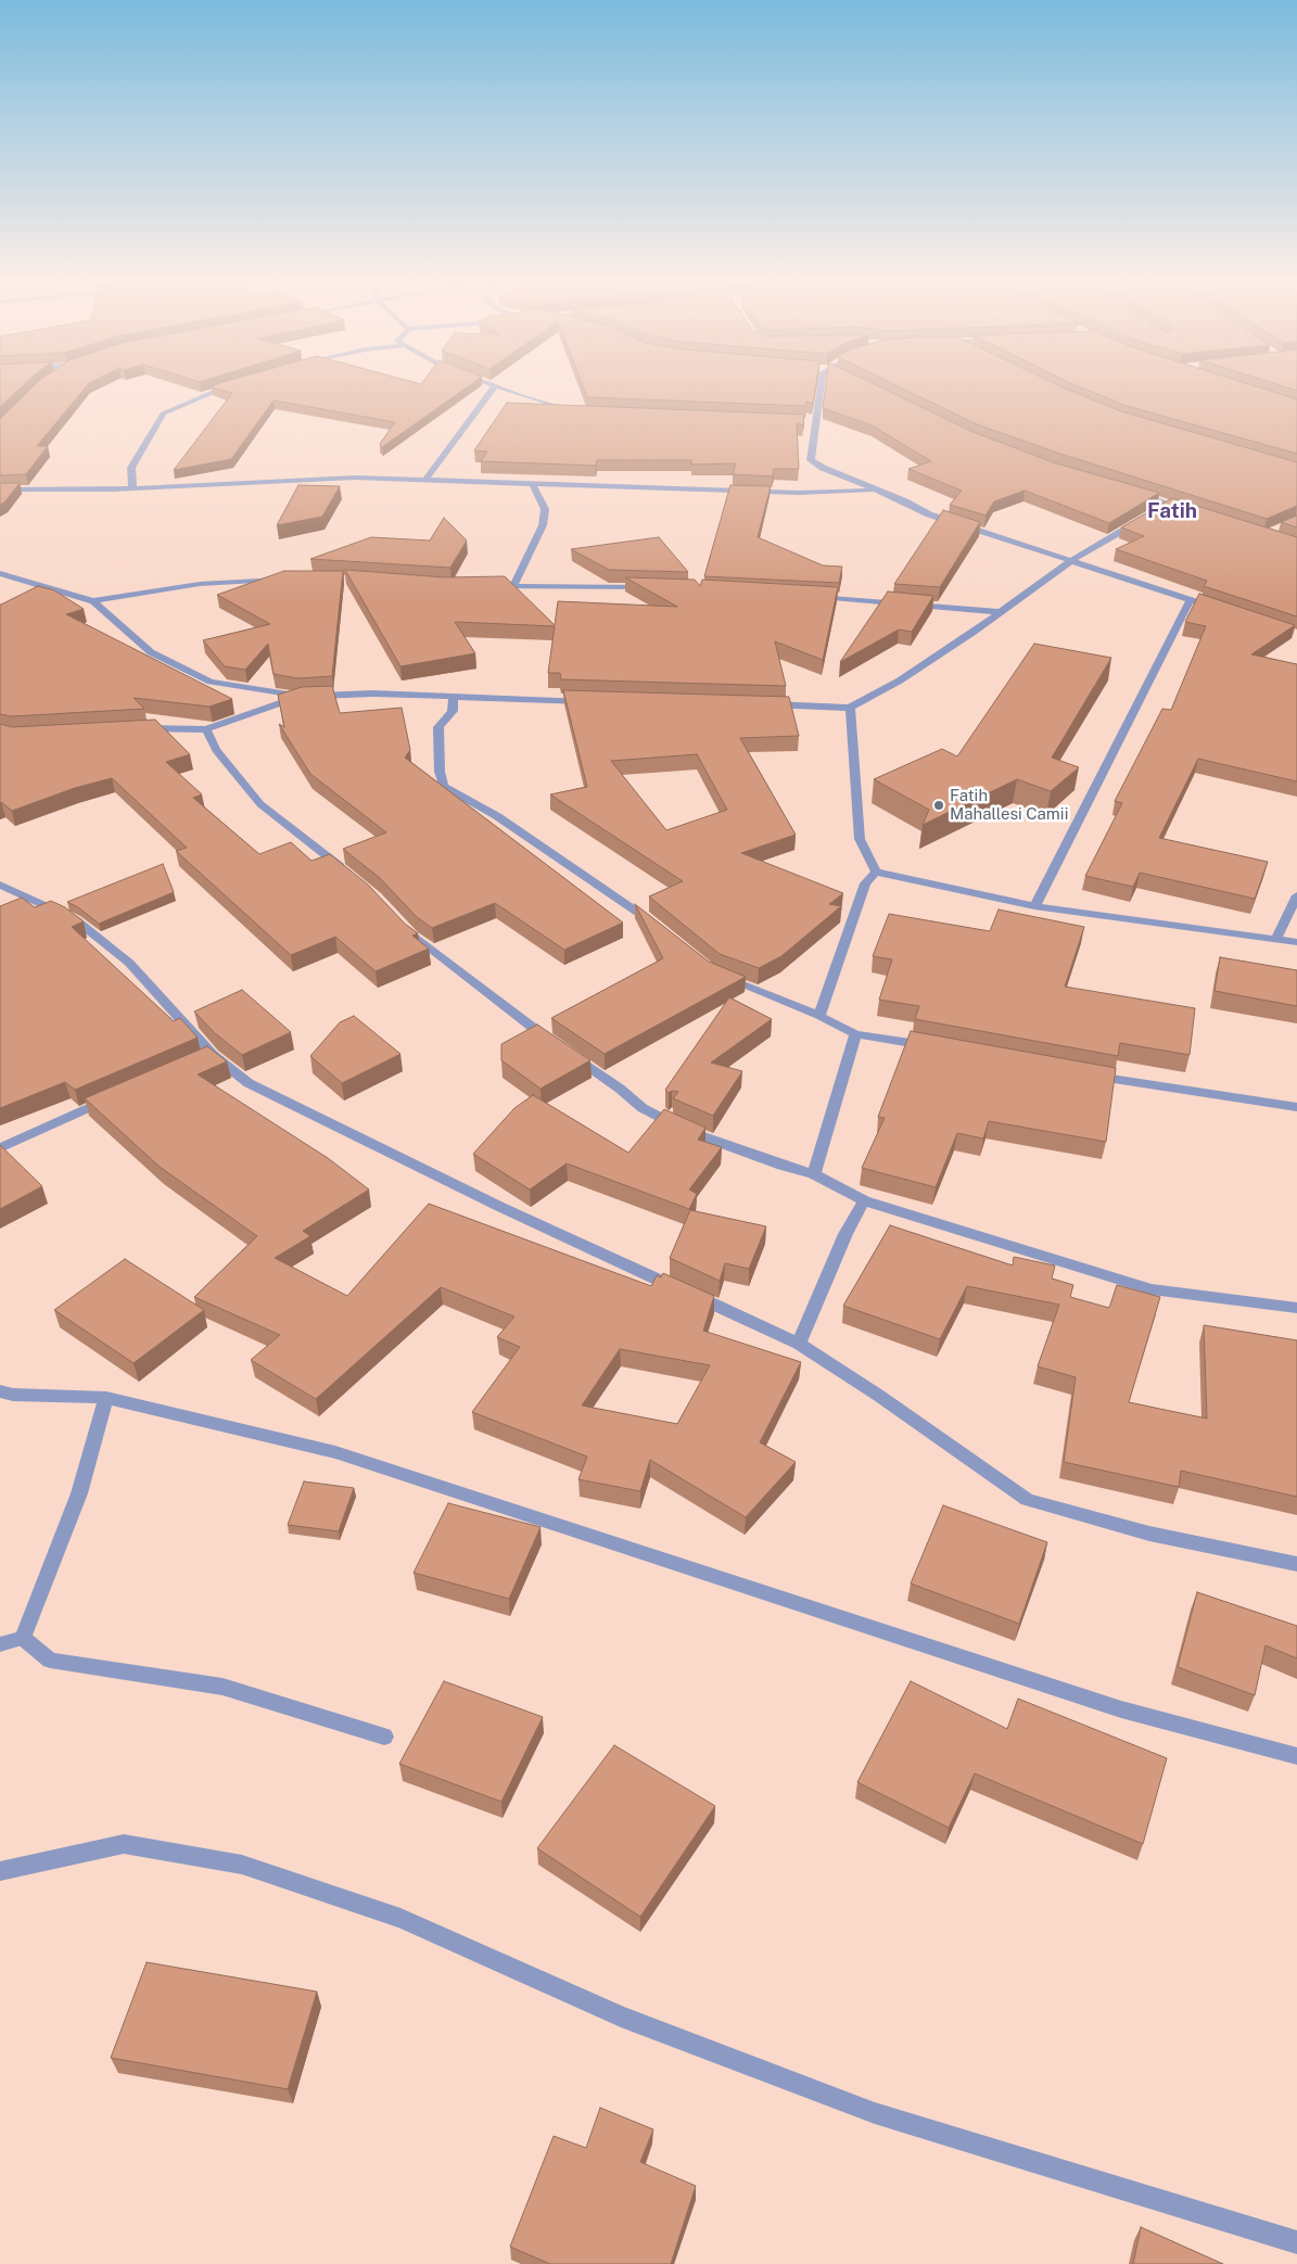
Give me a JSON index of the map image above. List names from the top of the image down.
{
  "districts": ["Fatih"],
  "places": ["Fatih Mahallesi Camii"]
}
